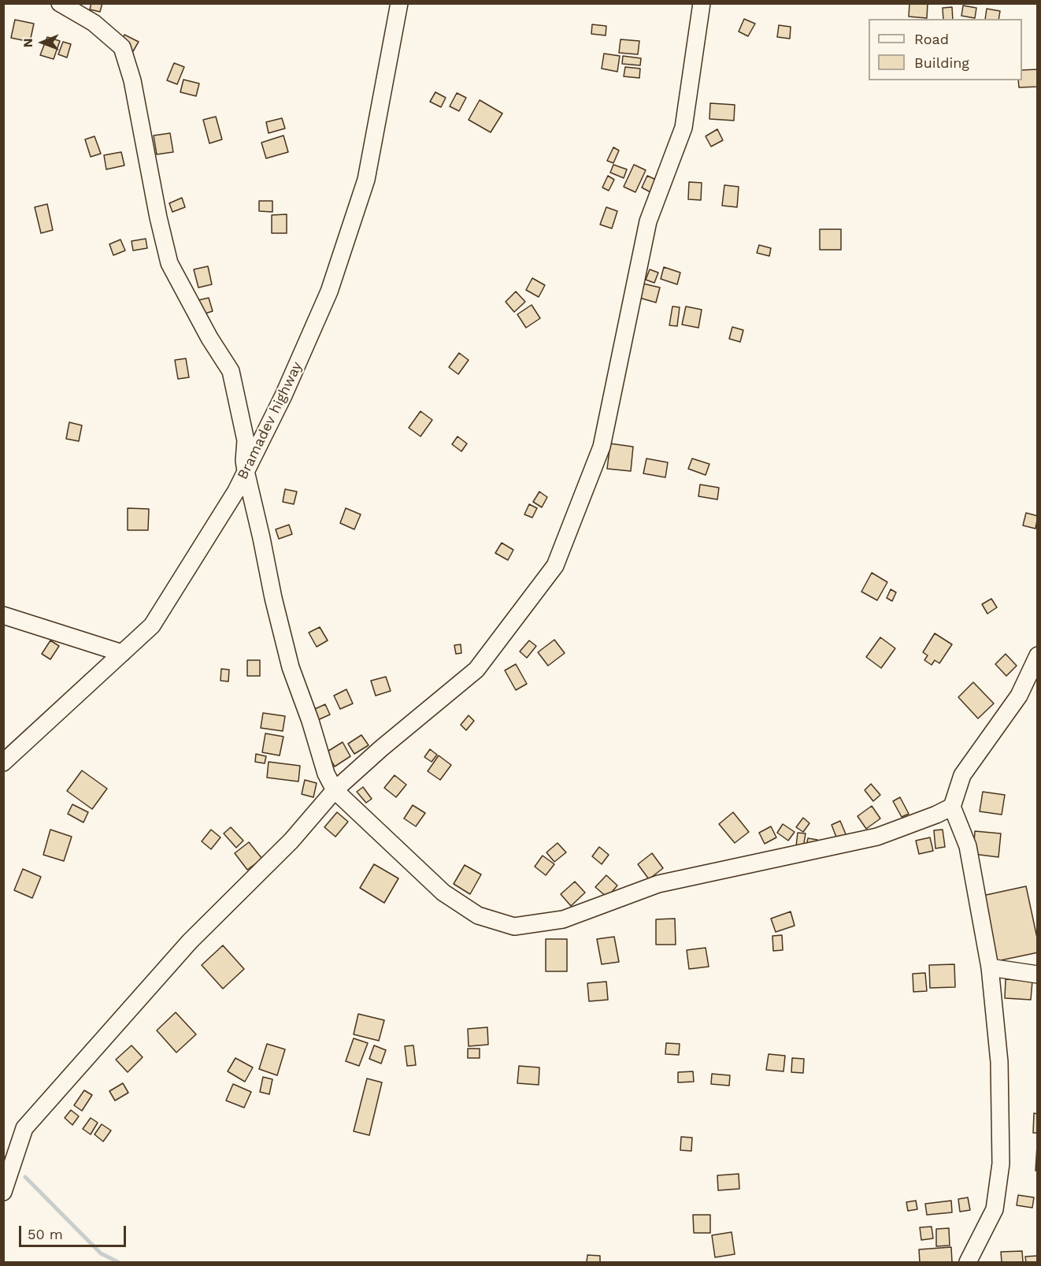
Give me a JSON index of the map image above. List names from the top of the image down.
{
  "streets": {
    "street": ["Bramadev highway"]
  },
  "legend": ["Road", "Building"],
  "scale_bar": "50 m",
  "north": "left"
}
